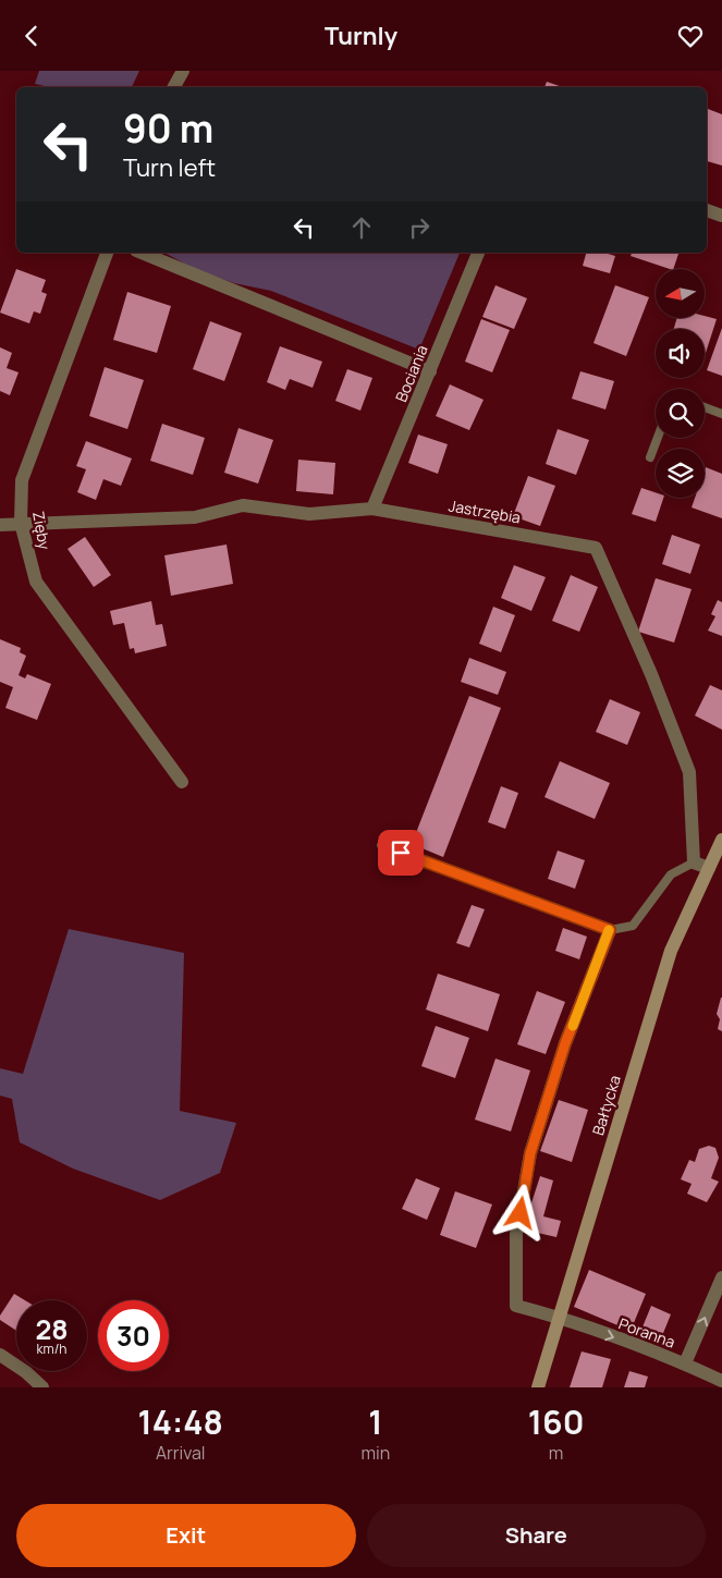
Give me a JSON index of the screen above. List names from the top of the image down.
{
  "streets": {
    "main road": ["Bałtycka"],
    "street": [
      "Bociania",
      "Jastrzębia",
      "Zięby",
      "Poranna"
    ]
  },
  "crossings": [
    ["Bociania", "Jastrzębia"],
    ["Jastrzębia", "Zięby"],
    ["Bałtycka", "Poranna"]
  ],
  "north": "left",
  "page": {
    "header": "Turnly",
    "turn": ["90 m", "Turn left"],
    "speed": "28 km/h",
    "limit": "30",
    "eta": [
      "14:48",
      "Arrival",
      "1",
      "min",
      "160",
      "m"
    ],
    "buttons": ["Exit", "Share"]
  }
}
